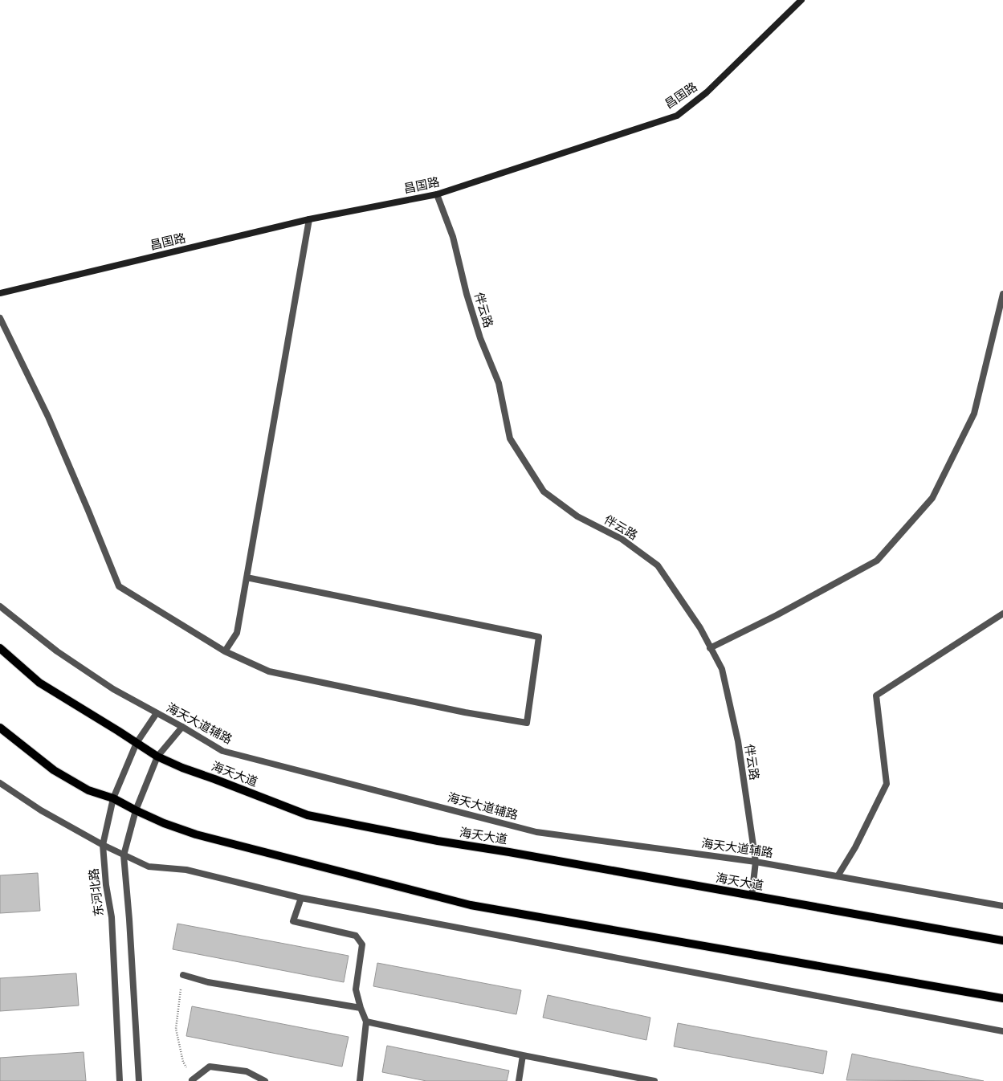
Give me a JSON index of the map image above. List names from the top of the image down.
{
  "streets": {
    "main road": ["昌国路", "海天大道"],
    "street": ["伴云路", "海天大道辅路", "东河北路"]
  },
  "crossings": [
    ["昌国路", "伴云路"],
    ["伴云路", "海天大道辅路"],
    ["伴云路", "海天大道"],
    ["海天大道辅路", "东河北路"],
    ["海天大道", "东河北路"]
  ]
}
